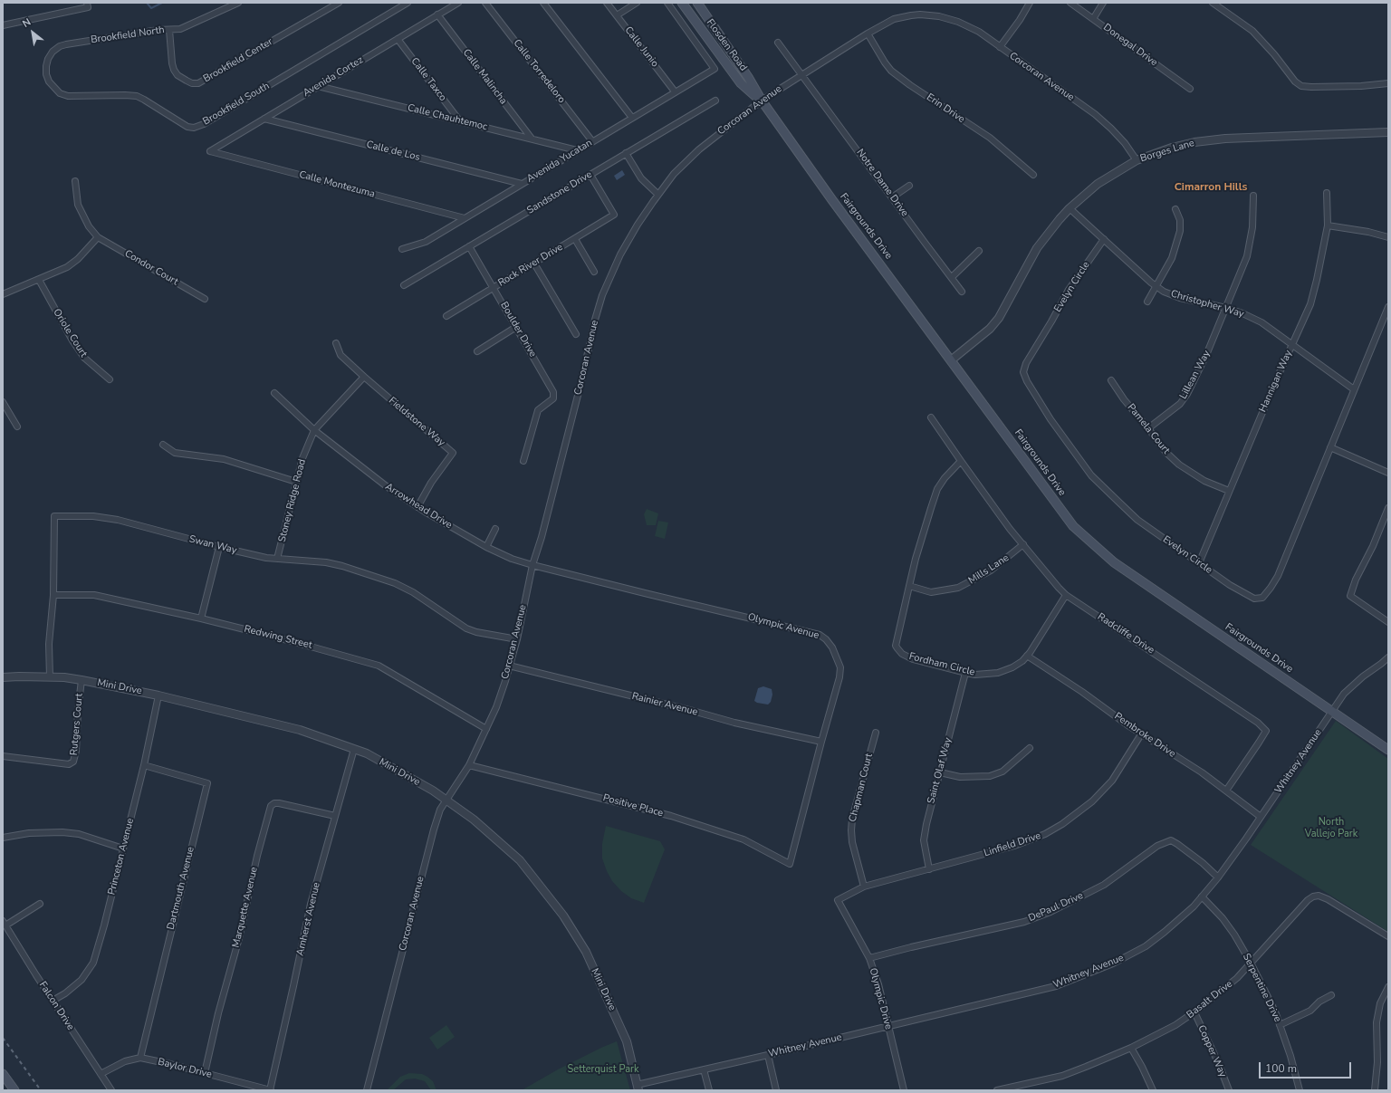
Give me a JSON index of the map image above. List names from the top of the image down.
{
  "streets": {
    "main road": ["Flosden Road", "Fairgrounds Drive"],
    "street": [
      "Brookfield North",
      "Donegal Drive",
      "Calle Junio",
      "Brookfield Center",
      "Calle Torredeloro",
      "Avenida Cortez",
      "Calle Malincha",
      "Corcoran Avenue",
      "Calle Taxco",
      "Brookfield South",
      "Erin Drive",
      "Calle Chauhtemoc",
      "Calle de Los",
      "Borges Lane",
      "Avenida Yucatan",
      "Notre Dame Drive",
      "Calle Montezuma",
      "Sandstone Drive",
      "Rock River Drive",
      "Condor Court",
      "Evelyn Circle",
      "Christopher Way",
      "Boulder Drive",
      "Oriole Court",
      "Lillean Way",
      "Hannigan Way",
      "Fieldstone Way",
      "Pamela Court",
      "Stoney Ridge Road",
      "Arrowhead Drive",
      "Swan Way",
      "Mills Lane",
      "Olympic Avenue",
      "Radcliffe Drive",
      "Redwing Street",
      "Fordham Circle",
      "Mini Drive",
      "Rainier Avenue",
      "Rutgers Court",
      "Pembroke Drive",
      "Whitney Avenue",
      "Saint Olaf Way",
      "Chapman Court",
      "Positive Place",
      "Linfield Drive",
      "Princeton Avenue",
      "Dartmouth Avenue",
      "Marquette Avenue",
      "DePaul Drive",
      "Amherst Avenue",
      "Serpentine Drive",
      "Olympic Drive",
      "Basalt Drive",
      "Falcon Drive",
      "Copper Way",
      "Baylor Drive"
    ]
  },
  "crossings": [
    ["Brookfield North", "Brookfield Center"],
    ["Brookfield North", "Brookfield South"],
    ["Flosden Road", "Fairgrounds Drive"],
    ["Calle Junio", "Avenida Yucatan"],
    ["Calle Torredeloro", "Avenida Yucatan"],
    ["Avenida Cortez", "Calle Malincha"],
    ["Avenida Cortez", "Calle Taxco"],
    ["Avenida Cortez", "Calle Chauhtemoc"],
    ["Avenida Cortez", "Calle de Los"],
    ["Avenida Cortez", "Calle Montezuma"],
    ["Calle Malincha", "Calle Chauhtemoc"],
    ["Corcoran Avenue", "Erin Drive"],
    ["Corcoran Avenue", "Borges Lane"],
    ["Corcoran Avenue", "Notre Dame Drive"],
    ["Corcoran Avenue", "Fairgrounds Drive"],
    ["Corcoran Avenue", "Arrowhead Drive"],
    ["Corcoran Avenue", "Swan Way"],
    ["Corcoran Avenue", "Olympic Avenue"],
    ["Corcoran Avenue", "Redwing Street"],
    ["Corcoran Avenue", "Mini Drive"],
    ["Corcoran Avenue", "Rainier Avenue"],
    ["Corcoran Avenue", "Positive Place"],
    ["Calle Taxco", "Calle Chauhtemoc"],
    ["Calle Chauhtemoc", "Avenida Yucatan"],
    ["Calle de Los", "Avenida Yucatan"],
    ["Borges Lane", "Fairgrounds Drive"],
    ["Borges Lane", "Christopher Way"],
    ["Avenida Yucatan", "Calle Montezuma"],
    ["Sandstone Drive", "Rock River Drive"],
    ["Sandstone Drive", "Boulder Drive"],
    ["Fairgrounds Drive", "Whitney Avenue"],
    ["Rock River Drive", "Boulder Drive"],
    ["Evelyn Circle", "Christopher Way"],
    ["Evelyn Circle", "Hannigan Way"],
    ["Christopher Way", "Lillean Way"],
    ["Christopher Way", "Hannigan Way"],
    ["Lillean Way", "Pamela Court"],
    ["Hannigan Way", "Pamela Court"],
    ["Fieldstone Way", "Stoney Ridge Road"],
    ["Fieldstone Way", "Arrowhead Drive"],
    ["Stoney Ridge Road", "Arrowhead Drive"],
    ["Stoney Ridge Road", "Swan Way"],
    ["Arrowhead Drive", "Olympic Avenue"],
    ["Swan Way", "Redwing Street"],
    ["Swan Way", "Mini Drive"],
    ["Mills Lane", "Radcliffe Drive"],
    ["Mills Lane", "Fordham Circle"],
    ["Olympic Avenue", "Rainier Avenue"],
    ["Olympic Avenue", "Positive Place"],
    ["Radcliffe Drive", "Fordham Circle"],
    ["Radcliffe Drive", "Pembroke Drive"],
    ["Fordham Circle", "Pembroke Drive"],
    ["Fordham Circle", "Saint Olaf Way"],
    ["Mini Drive", "Rutgers Court"],
    ["Mini Drive", "Whitney Avenue"],
    ["Mini Drive", "Princeton Avenue"],
    ["Mini Drive", "Amherst Avenue"],
    ["Pembroke Drive", "Whitney Avenue"],
    ["Pembroke Drive", "Linfield Drive"],
    ["Whitney Avenue", "DePaul Drive"],
    ["Whitney Avenue", "Serpentine Drive"],
    ["Whitney Avenue", "Olympic Drive"],
    ["Saint Olaf Way", "Linfield Drive"],
    ["Chapman Court", "Linfield Drive"],
    ["Chapman Court", "Olympic Drive"],
    ["Linfield Drive", "Olympic Drive"],
    ["Princeton Avenue", "Dartmouth Avenue"],
    ["Princeton Avenue", "Falcon Drive"],
    ["Dartmouth Avenue", "Baylor Drive"],
    ["Marquette Avenue", "Amherst Avenue"],
    ["Marquette Avenue", "Baylor Drive"],
    ["DePaul Drive", "Olympic Drive"],
    ["Amherst Avenue", "Baylor Drive"],
    ["Serpentine Drive", "Basalt Drive"],
    ["Basalt Drive", "Copper Way"],
    ["Falcon Drive", "Baylor Drive"]
  ],
  "districts": ["Cimarron Hills"],
  "parks": ["North Vallejo Park", "Setterquist Park"],
  "scale_bar": "100 m",
  "north": "top left"
}
